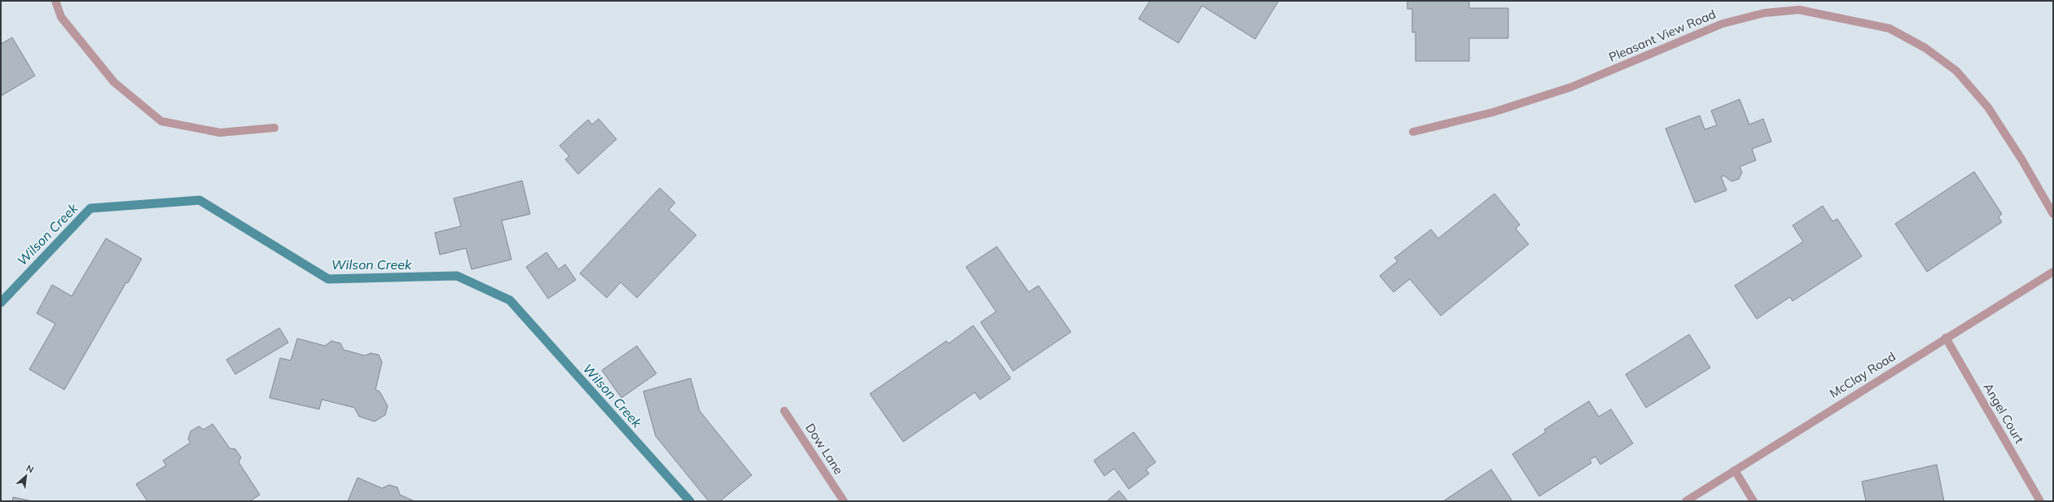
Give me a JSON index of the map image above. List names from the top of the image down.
{
  "streets": {
    "street": [
      "Pleasant View Road",
      "McClay Road",
      "Angel Court",
      "Dow Lane"
    ]
  },
  "crossings": [
    ["McClay Road", "Angel Court"]
  ],
  "water": ["Wilson Creek"],
  "north": "top right"
}
